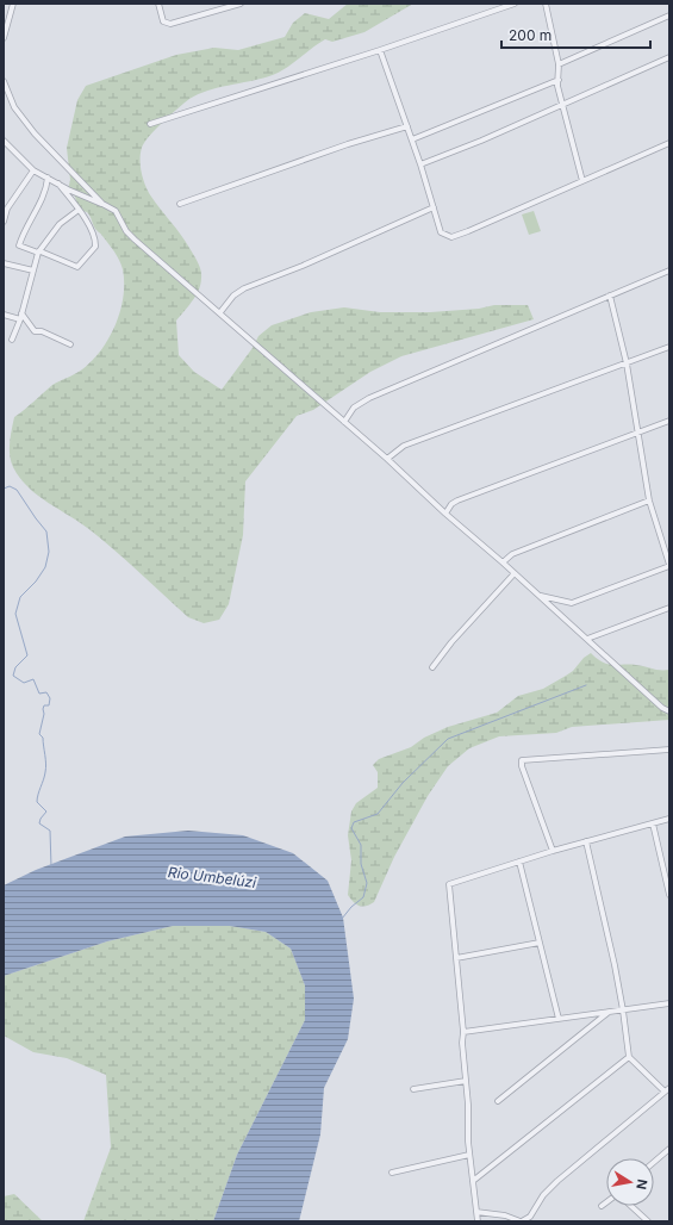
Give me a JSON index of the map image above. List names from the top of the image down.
{
  "water": ["Rio Umbelúzi"],
  "scale_bar": "200 m",
  "north": "right"
}
